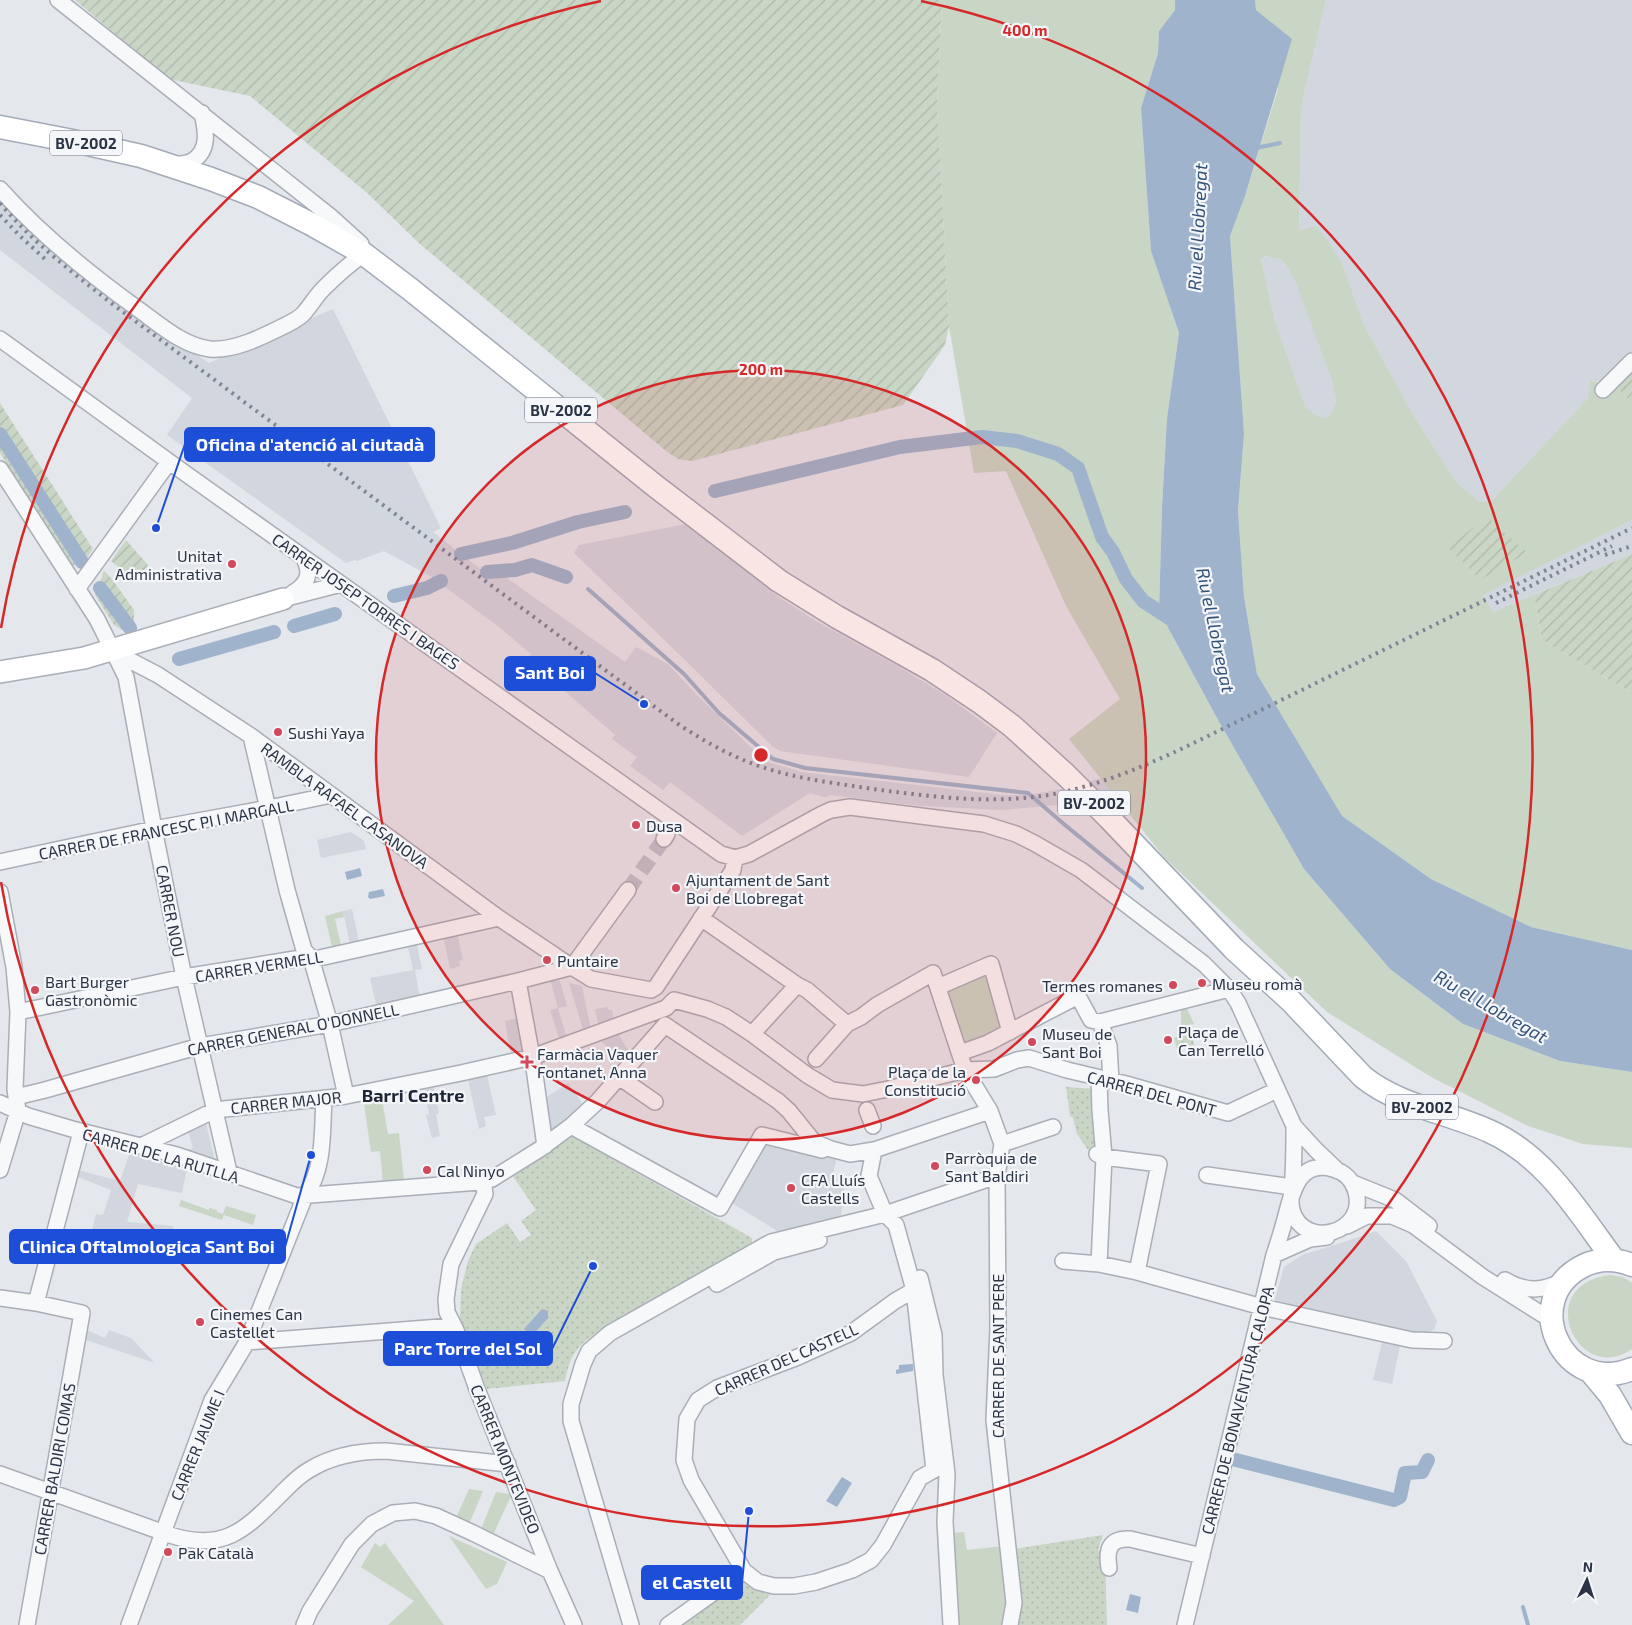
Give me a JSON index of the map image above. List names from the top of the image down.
{
  "streets": {
    "main road": ["BV-2002"],
    "street": [
      "CARRER JOSEP TORRES I BAGES",
      "RAMBLA RAFAEL CASANOVA",
      "CARRER DE FRANCESC PI I MARGALL",
      "CARRER NOU",
      "CARRER VERMELL",
      "CARRER GENERAL O'DONNELL",
      "CARRER DEL PONT",
      "CARRER MAJOR",
      "CARRER DE LA RUTLLA",
      "CARRER DE SANT PERE",
      "CARRER DEL CASTELL",
      "CARRER DE BONAVENTURA CALOPA",
      "CARRER JAUME I",
      "CARRER MONTEVIDEO",
      "CARRER BALDIRI COMAS"
    ]
  },
  "crossings": [
    ["RAMBLA RAFAEL CASANOVA", "CARRER DE FRANCESC PI I MARGALL"],
    ["RAMBLA RAFAEL CASANOVA", "CARRER NOU"],
    ["RAMBLA RAFAEL CASANOVA", "CARRER VERMELL"],
    ["RAMBLA RAFAEL CASANOVA", "CARRER GENERAL O'DONNELL"],
    ["CARRER DE FRANCESC PI I MARGALL", "CARRER NOU"],
    ["CARRER NOU", "CARRER VERMELL"],
    ["CARRER NOU", "CARRER GENERAL O'DONNELL"],
    ["CARRER NOU", "CARRER MAJOR"],
    ["CARRER NOU", "CARRER DE LA RUTLLA"],
    ["CARRER GENERAL O'DONNELL", "CARRER DE LA RUTLLA"],
    ["CARRER MAJOR", "CARRER DE LA RUTLLA"],
    ["CARRER MAJOR", "CARRER JAUME I"],
    ["CARRER DE LA RUTLLA", "CARRER JAUME I"],
    ["CARRER DE LA RUTLLA", "CARRER MONTEVIDEO"]
  ],
  "districts": ["Barri Centre"],
  "water": ["Riu el Llobregat"],
  "places": {
    "other": [
      "Oficina d'atenció al ciutadà",
      "Unitat Administrativa",
      "Sant Boi",
      "Sushi Yaya",
      "Dusa",
      "Ajuntament de Sant Boi de Llobregat",
      "Puntaire",
      "Museu romà",
      "Termes romanes",
      "Bart Burger Gastronòmic",
      "Plaça de Can Terrelló",
      "Museu de Sant Boi",
      "Plaça de la Constitució",
      "Clinica Oftalmologica Sant Boi",
      "Parròquia de Sant Baldiri",
      "Cal Ninyo",
      "CFA Lluís Castells",
      "Parc Torre del Sol",
      "Cinemes Can Castellet",
      "el Castell",
      "Pak Català"
    ],
    "health": ["Farmàcia Vaquer Fontanet, Anna"]
  },
  "north": "top",
  "rings": ["400 m", "200 m"]
}
